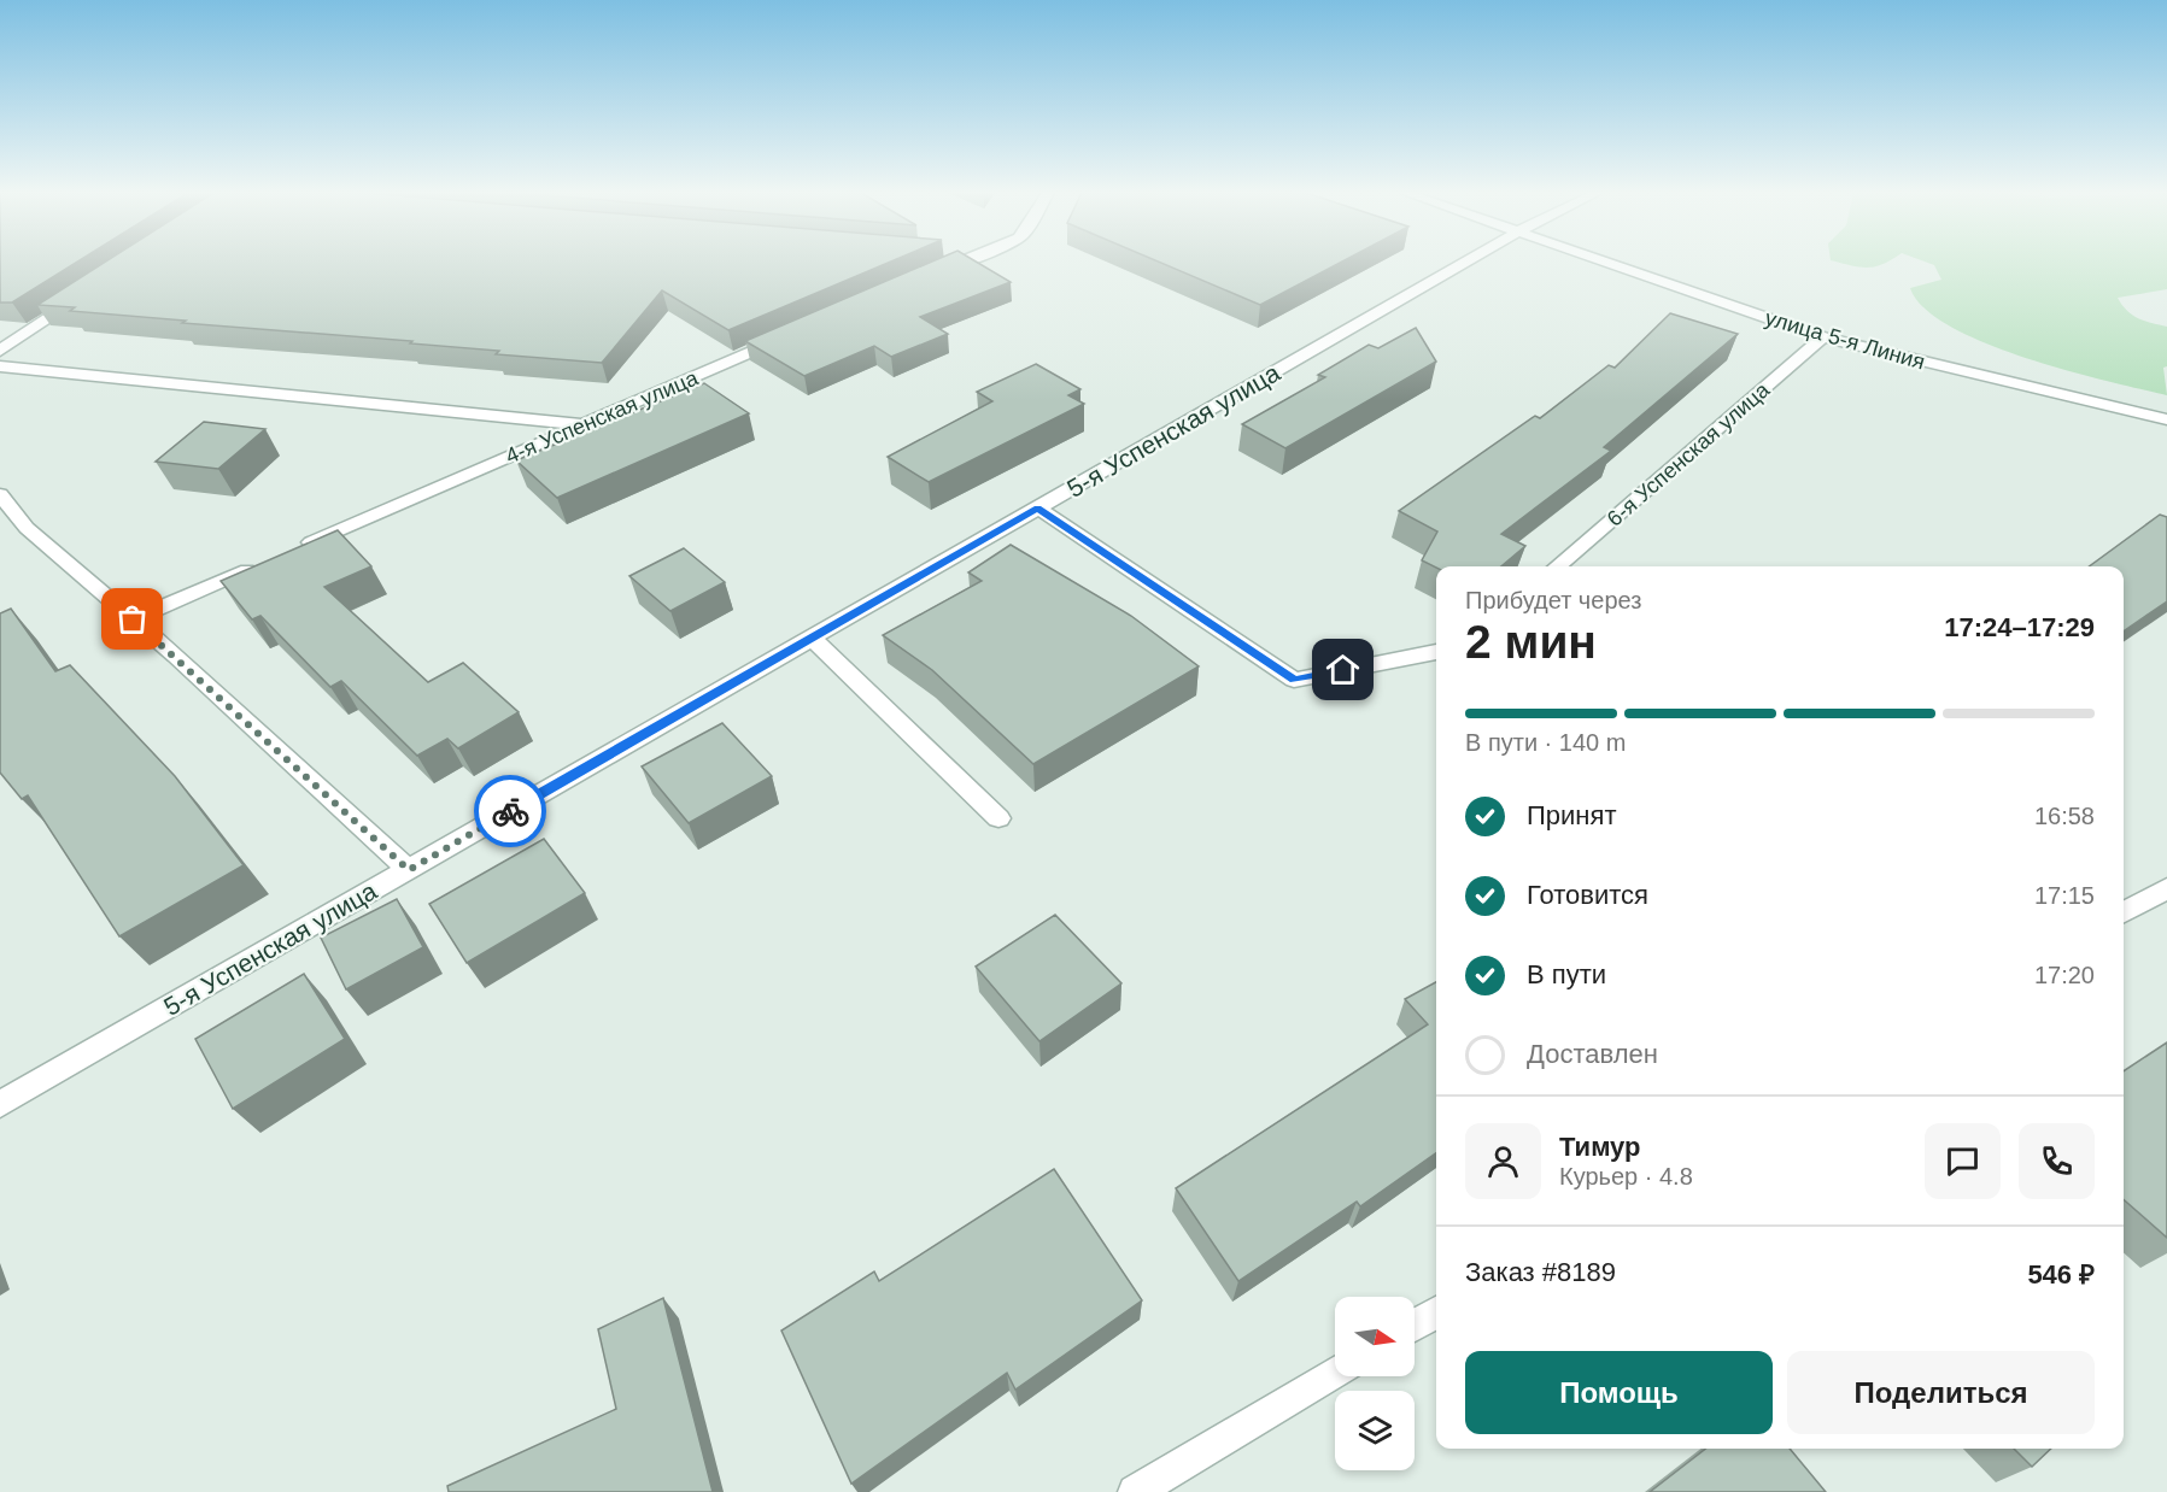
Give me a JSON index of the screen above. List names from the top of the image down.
{
  "streets": {
    "street": [
      "улица 5-я Линия",
      "4-я Успенская улица",
      "5-я Успенская улица",
      "6-я Успенская улица"
    ]
  },
  "crossings": [
    ["улица 5-я Линия", "6-я Успенская улица"]
  ],
  "north": "right",
  "page": {
    "heading": ["2 мин", "Прибудет через", "17:24–17:29"],
    "panel": [
      "Тимур",
      "Курьер · 4.8",
      "Заказ #8189",
      "546 ₽"
    ],
    "bar": "В пути · 140 m",
    "list": [
      ["Принят", "16:58"],
      ["Готовится", "17:15"],
      ["В пути", "17:20"],
      "Доставлен"
    ],
    "buttons": ["Помощь", "Поделиться"]
  }
}
